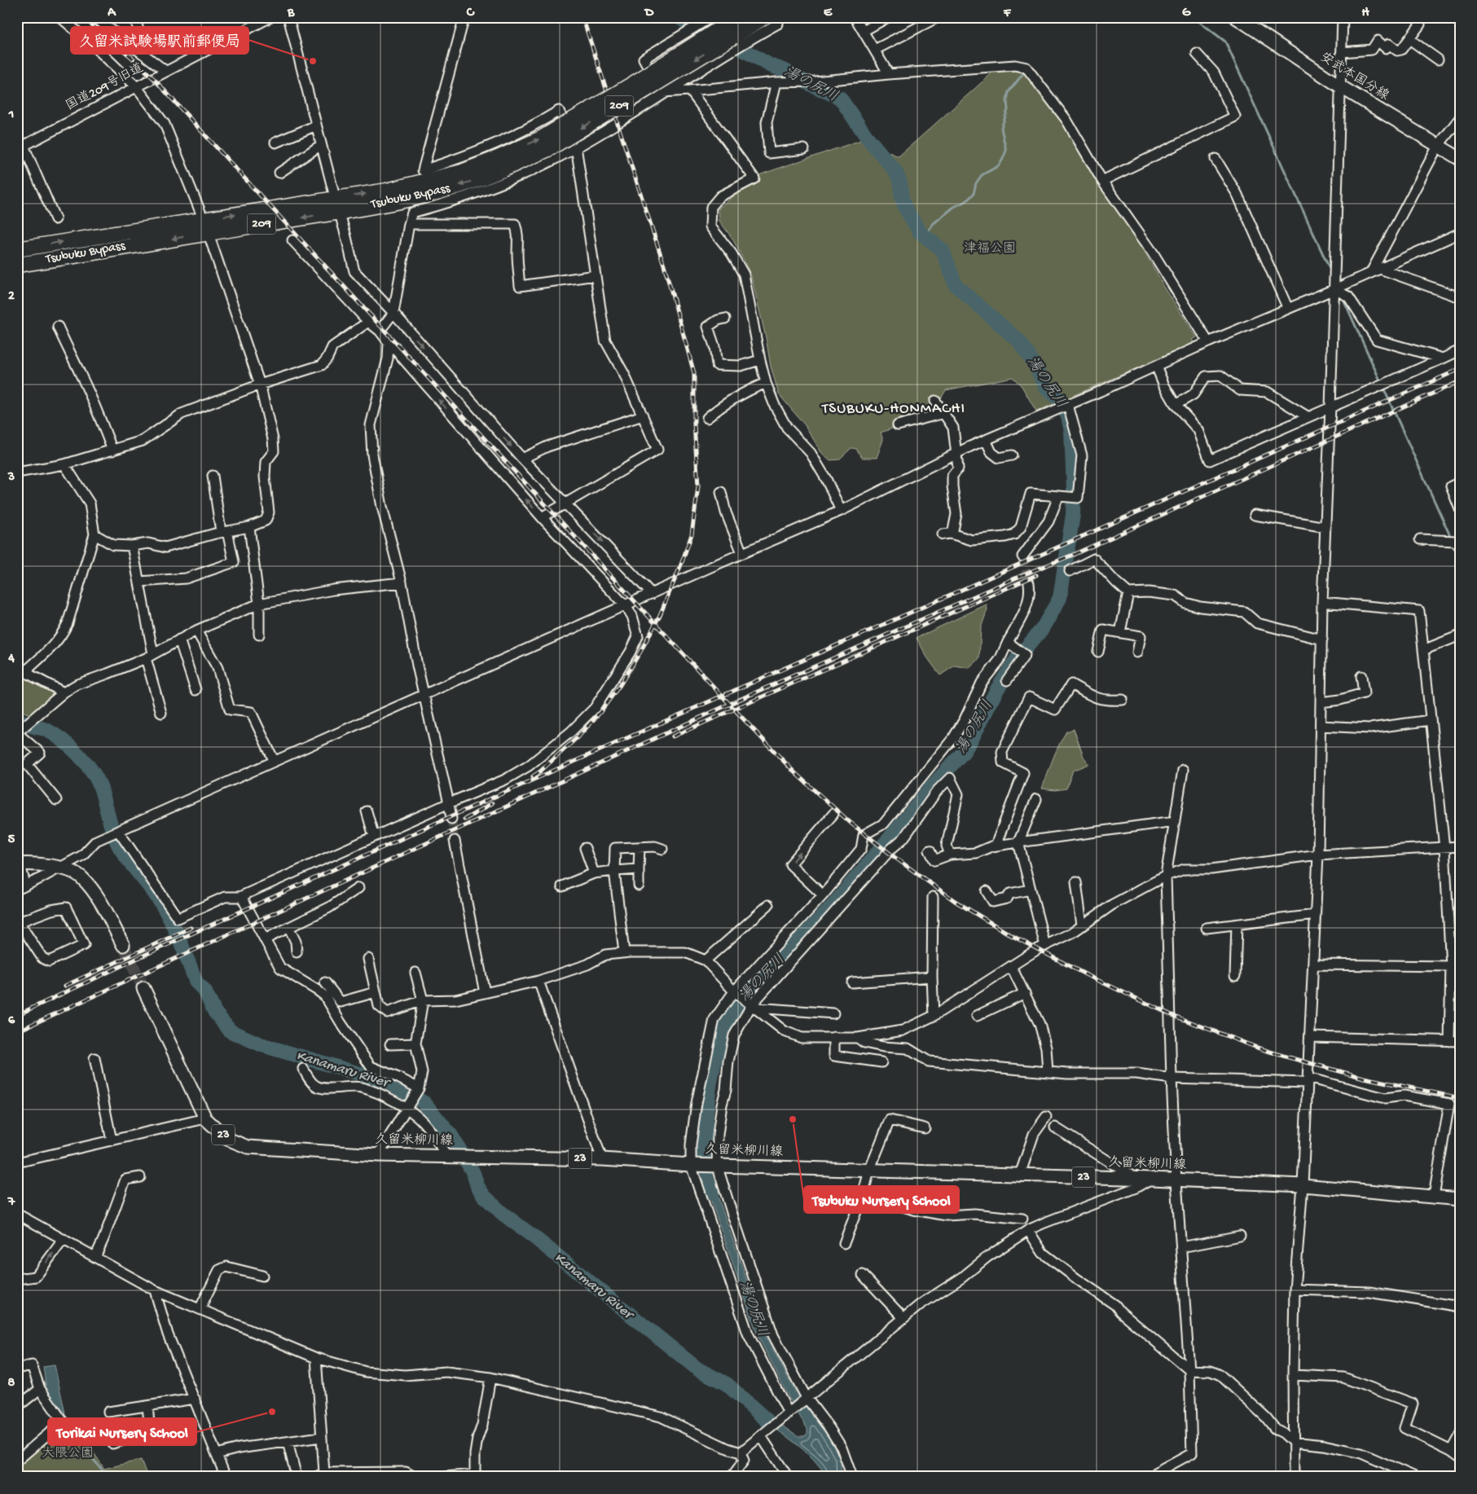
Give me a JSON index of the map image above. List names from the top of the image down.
{
  "streets": {
    "highway": ["209", "Tsubuku Bypass"],
    "main road": ["安武本国分線", "23", "久留米柳川線"],
    "street": ["国道209号旧道"]
  },
  "districts": ["TSUBUKU-HONMACHI"],
  "water": ["湯の尻川", "Kanamaru River"],
  "parks": ["津福公園", "大隈公園"],
  "places": ["久留米試験場駅前郵便局", "Tsubuku Nursery School", "Torikai Nursery School"],
  "grid": {
    "columns": [
      "A",
      "B",
      "C",
      "D",
      "E",
      "F",
      "G",
      "H"
    ],
    "rows": [
      "1",
      "2",
      "3",
      "4",
      "5",
      "6",
      "7",
      "8"
    ]
  }
}
